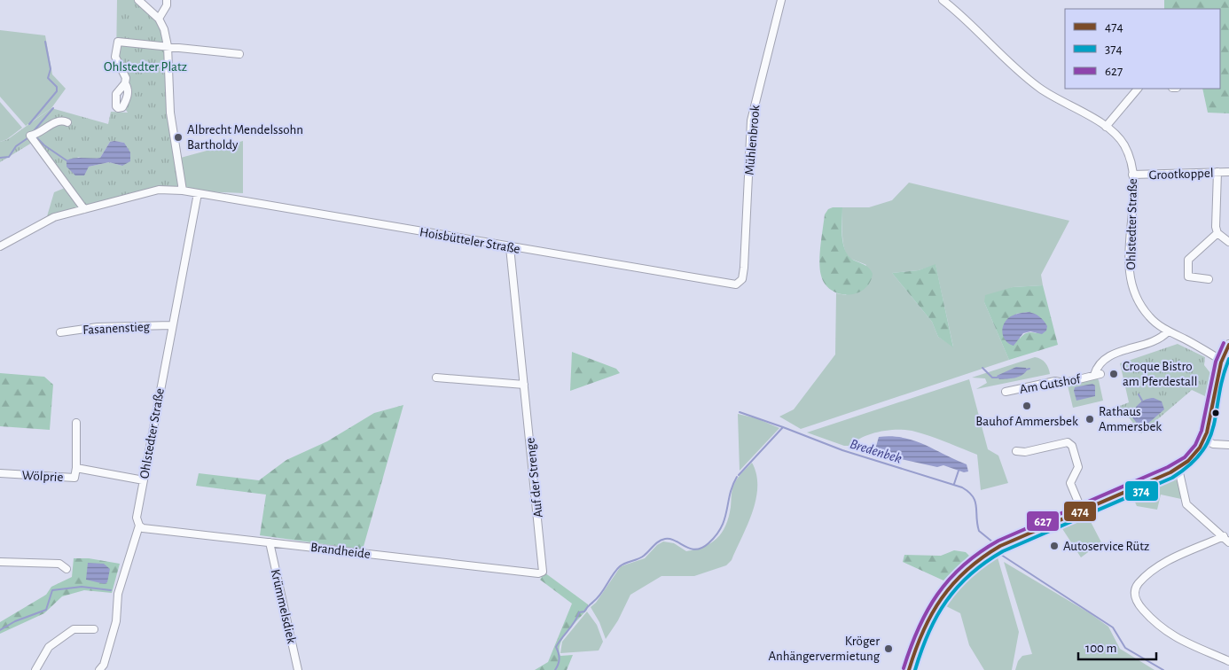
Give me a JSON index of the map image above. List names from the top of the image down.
{
  "streets": {
    "street": [
      "Mühlenbrook",
      "Grootkoppel",
      "Ohlstedter Straße",
      "Hoisbütteler Straße",
      "Fasanenstieg",
      "Am Gutshof",
      "Wölprie",
      "Auf der Strenge",
      "Brandheide",
      "Krümmelsdiek"
    ]
  },
  "crossings": [
    ["Mühlenbrook", "Hoisbütteler Straße"],
    ["Grootkoppel", "Ohlstedter Straße"],
    ["Ohlstedter Straße", "Hoisbütteler Straße"],
    ["Ohlstedter Straße", "Fasanenstieg"],
    ["Ohlstedter Straße", "Am Gutshof"],
    ["Ohlstedter Straße", "Wölprie"],
    ["Ohlstedter Straße", "Brandheide"],
    ["Hoisbütteler Straße", "Auf der Strenge"],
    ["Auf der Strenge", "Brandheide"],
    ["Brandheide", "Krümmelsdiek"]
  ],
  "water": ["Bredenbek"],
  "parks": ["Ohlstedter Platz"],
  "places": [
    "Albrecht Mendelssohn Bartholdy",
    "Croque Bistro am Pferdestall",
    "Bauhof Ammersbek",
    "Rathaus Ammersbek",
    "Autoservice Rütz",
    "Kröger Anhängervermietung"
  ],
  "lines": ["transit line 627", "transit line 474", "transit line 374"],
  "legend": ["474", "374", "627"],
  "scale_bar": "100 m"
}
